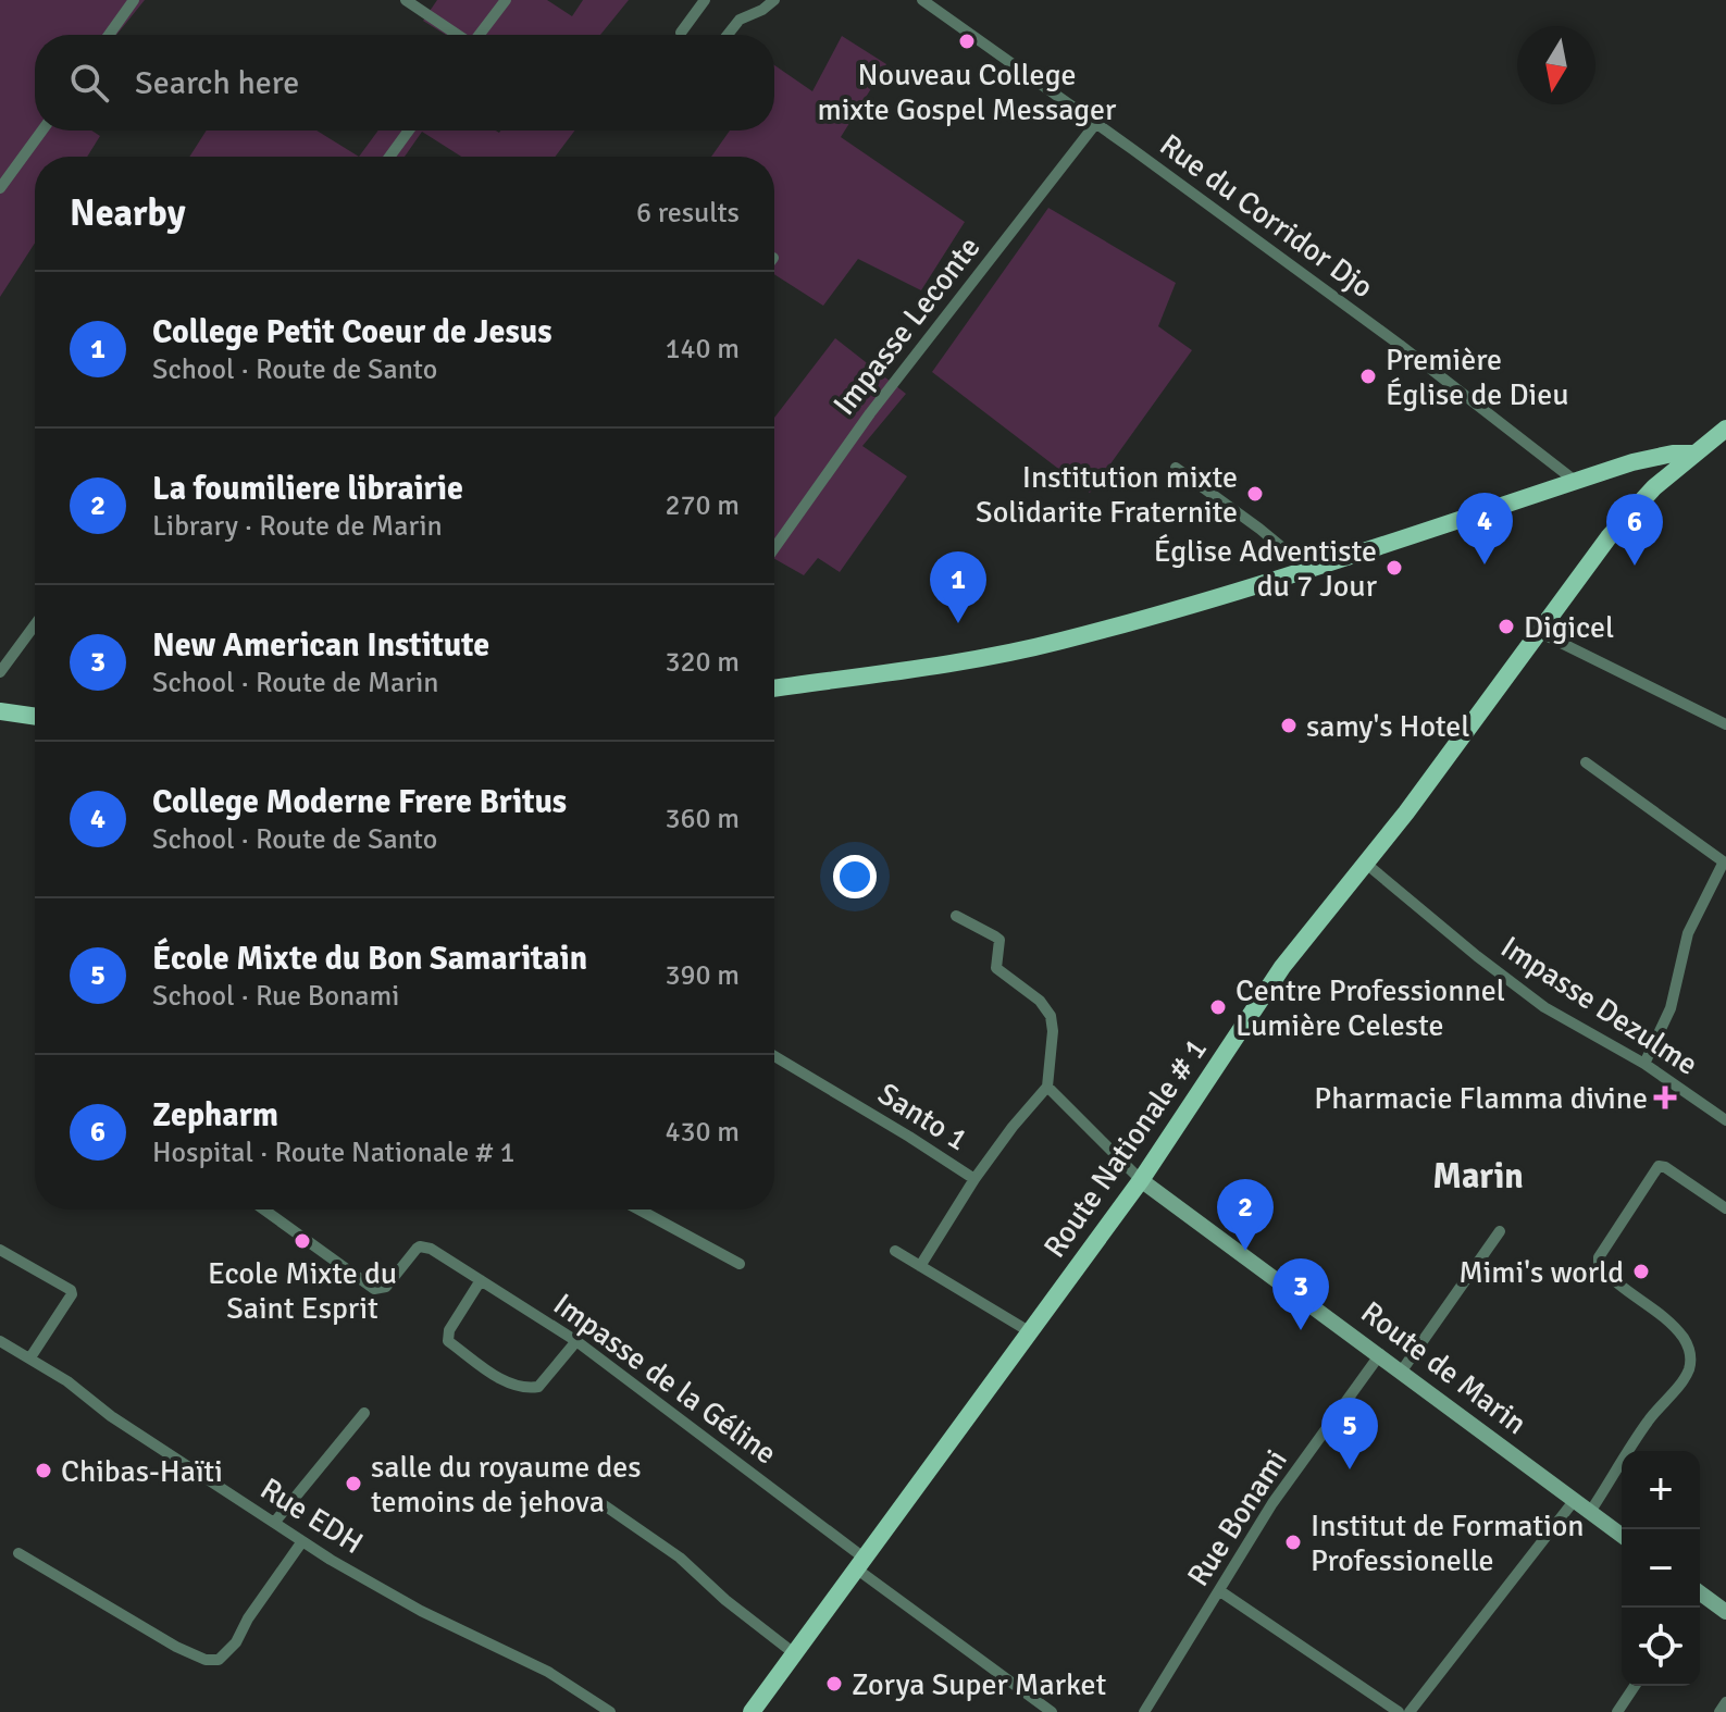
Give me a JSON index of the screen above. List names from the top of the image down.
{
  "streets": {
    "main road": ["Route Nationale # 1", "Route de Marin"],
    "street": [
      "Rue du Corridor Djo",
      "Impasse Leconte",
      "Impasse Dezulme",
      "Santo 1",
      "Impasse de la Géline",
      "Rue EDH",
      "Rue Bonami"
    ]
  },
  "crossings": [
    ["Rue du Corridor Djo", "Impasse Leconte"],
    ["Impasse Dezulme", "Route Nationale # 1"],
    ["Route Nationale # 1", "Route de Marin"],
    ["Route Nationale # 1", "Impasse de la Géline"],
    ["Route de Marin", "Rue Bonami"]
  ],
  "districts": ["Marin"],
  "places": {
    "other": [
      "Nouveau College mixte Gospel Messager",
      "Première Église de Dieu",
      "Institution mixte Solidarite Fraternite",
      "Église Adventiste du 7 Jour",
      "Digicel",
      "samy's Hotel",
      "Centre Professionnel Lumière Celeste",
      "Ecole Mixte du Saint Esprit",
      "Mimi's world",
      "Chibas-Haïti",
      "salle du royaume des temoins de jehova",
      "Institut de Formation Professionelle",
      "Zorya Super Market"
    ],
    "health": ["Pharmacie Flamma divine"]
  },
  "north": "bottom",
  "page": {
    "search": "Search here",
    "heading": ["Nearby", "6 results"],
    "list": [
      {
        "mark": "1",
        "name": "College Petit Coeur de Jesus",
        "note": "School · Route de Santo",
        "value": "140 m"
      },
      {
        "mark": "2",
        "name": "La foumiliere librairie",
        "note": "Library · Route de Marin",
        "value": "270 m"
      },
      {
        "mark": "3",
        "name": "New American Institute",
        "note": "School · Route de Marin",
        "value": "320 m"
      },
      {
        "mark": "4",
        "name": "College Moderne Frere Britus",
        "note": "School · Route de Santo",
        "value": "360 m"
      },
      {
        "mark": "5",
        "name": "École Mixte du Bon Samaritain",
        "note": "School · Rue Bonami",
        "value": "390 m"
      },
      {
        "mark": "6",
        "name": "Zepharm",
        "note": "Hospital · Route Nationale # 1",
        "value": "430 m"
      }
    ],
    "pins": [
      "4",
      "6",
      "1",
      "2",
      "3",
      "5"
    ],
    "map_buttons": ["+", "−"]
  }
}
